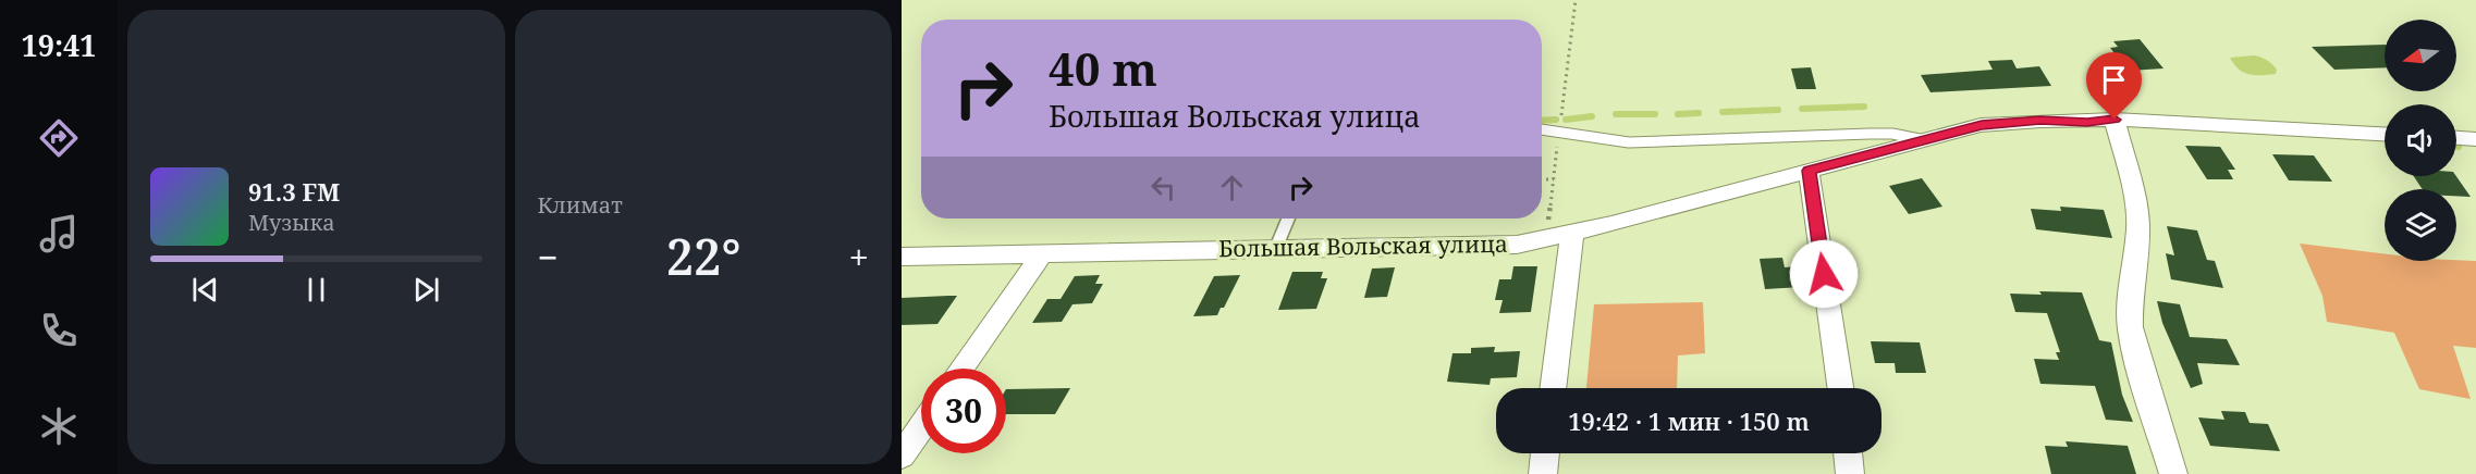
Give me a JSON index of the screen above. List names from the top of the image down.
{
  "streets": {
    "street": ["Большая Вольская улица"]
  },
  "north": "left",
  "page": {
    "tabs": "19:41",
    "tile": "Климат",
    "turn": ["40 m", "Большая Вольская улица"],
    "song": ["91.3 FM", "Музыка"],
    "heat": ["−", "22°", "+"],
    "limit": "30",
    "trip": "19:42 · 1 мин · 150 m"
  }
}
